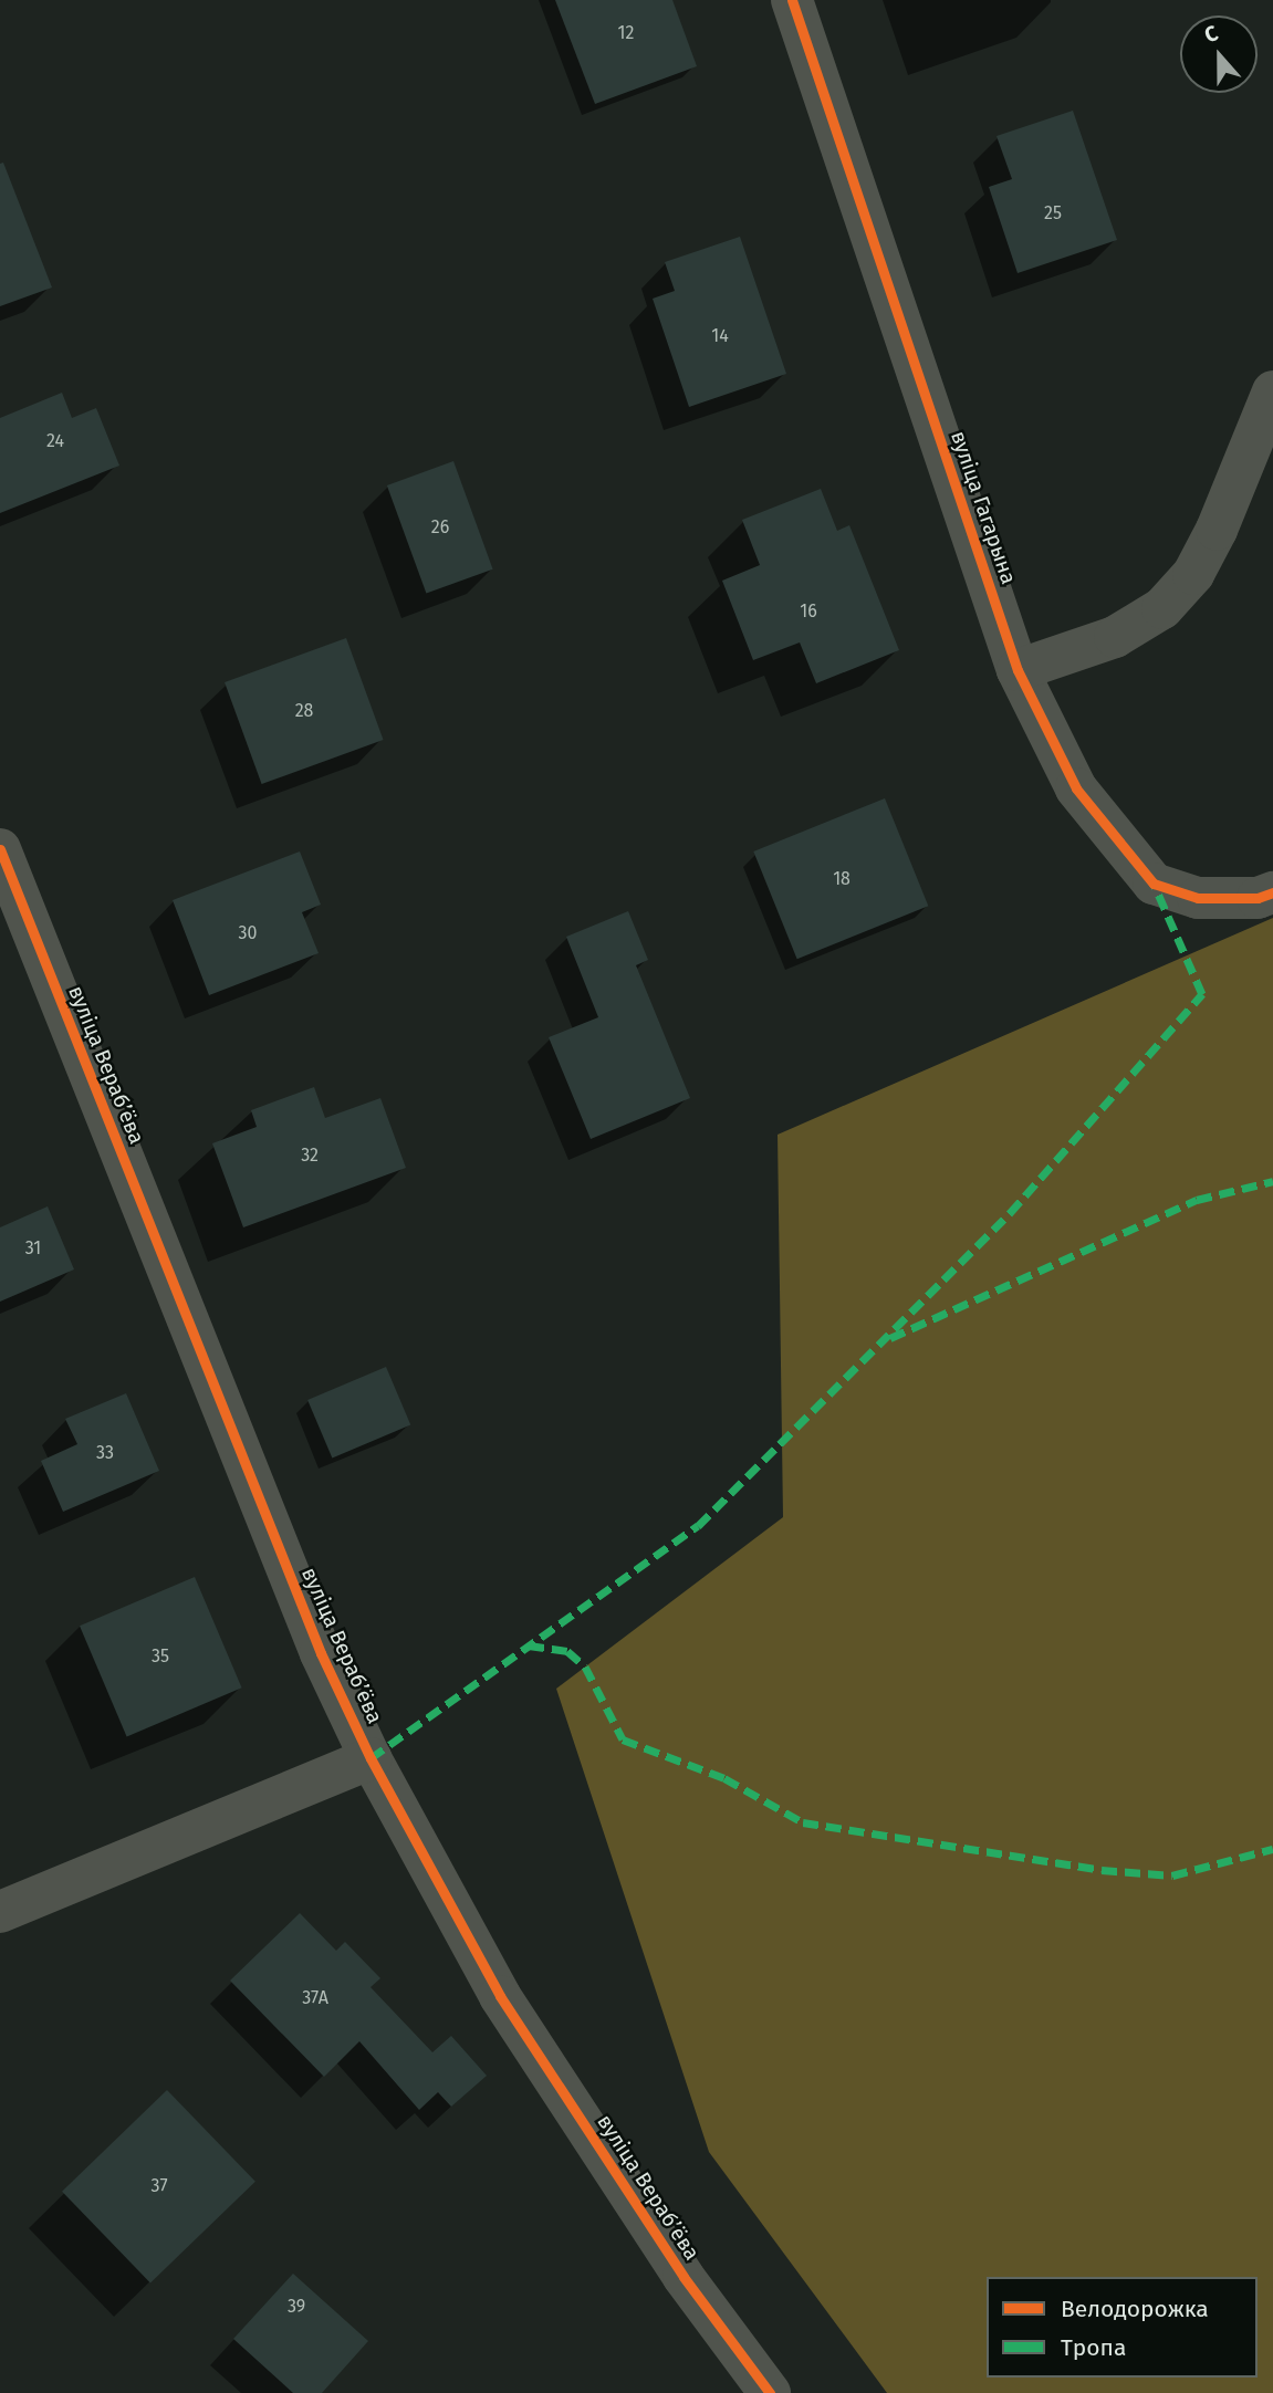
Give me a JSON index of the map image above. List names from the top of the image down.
{
  "streets": {
    "street": ["вуліца Гагарына", "вуліца Верабʼёва"]
  },
  "house_numbers": [
    "12",
    "25",
    "14",
    "24",
    "26",
    "16",
    "28",
    "18",
    "30",
    "32",
    "31",
    "33",
    "35",
    "37А",
    "37",
    "39"
  ],
  "legend": ["Велодорожка", "Тропа"],
  "north": "top"
}
